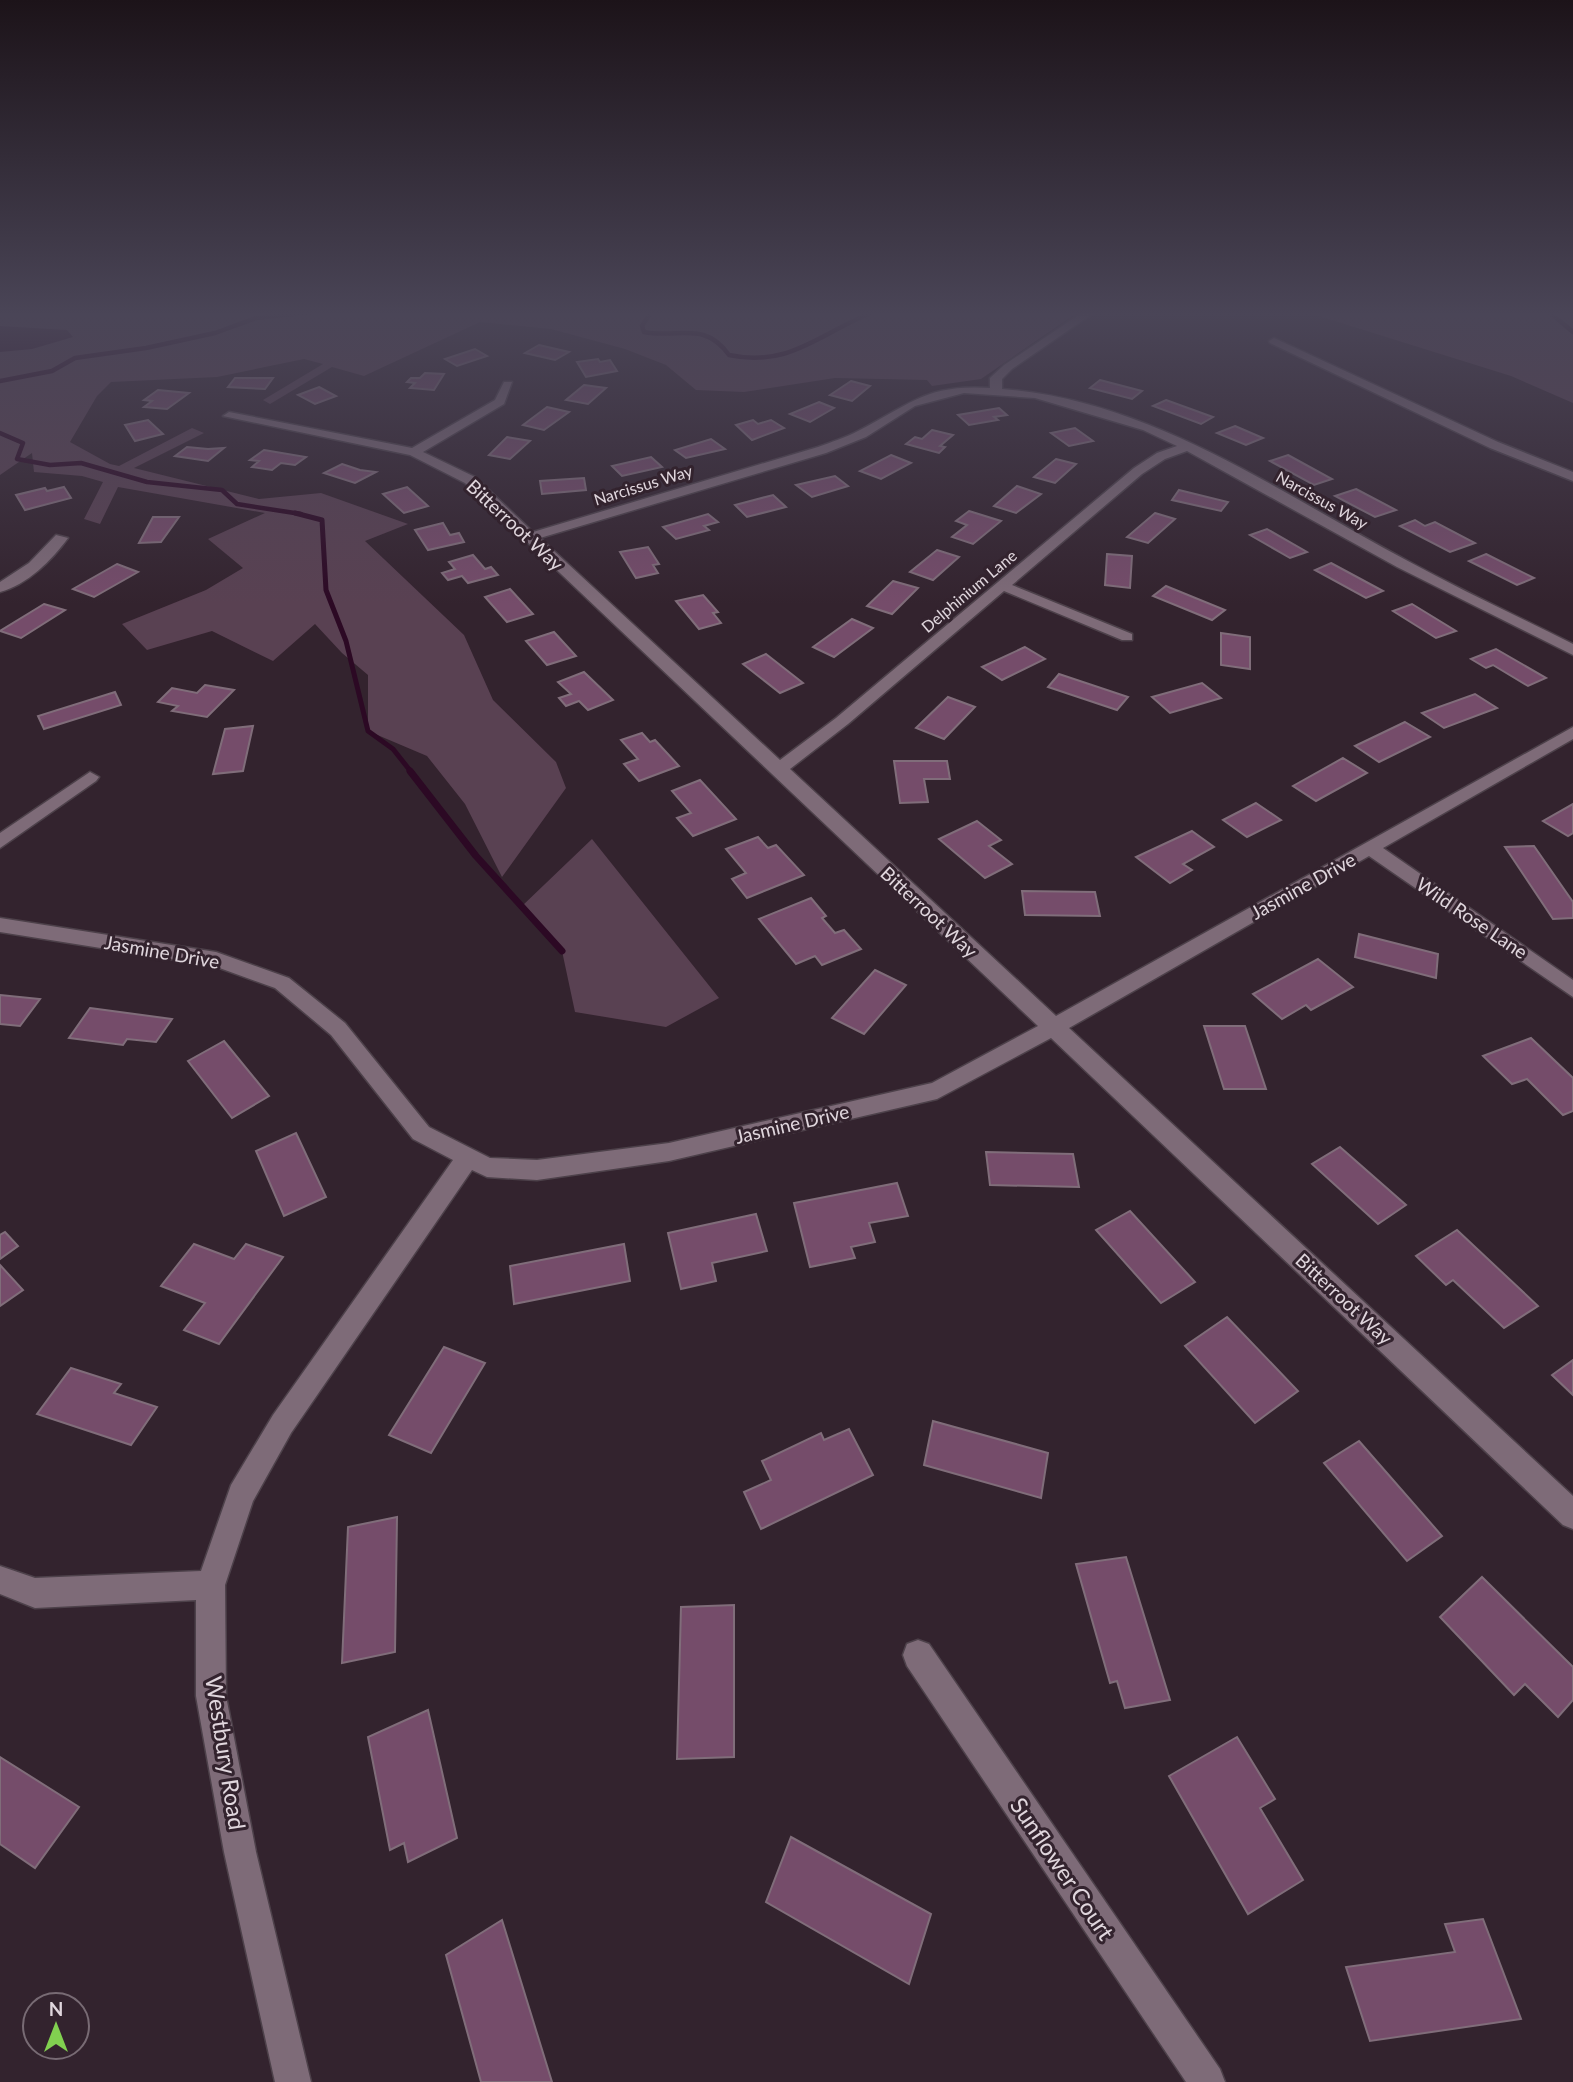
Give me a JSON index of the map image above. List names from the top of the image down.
{
  "streets": {
    "street": [
      "Narcissus Way",
      "Bitterroot Way",
      "Delphinium Lane",
      "Jasmine Drive",
      "Wild Rose Lane",
      "Westbury Road",
      "Sunflower Court"
    ]
  },
  "crossings": [
    ["Narcissus Way", "Bitterroot Way"],
    ["Narcissus Way", "Delphinium Lane"],
    ["Bitterroot Way", "Delphinium Lane"],
    ["Bitterroot Way", "Jasmine Drive"],
    ["Jasmine Drive", "Wild Rose Lane"],
    ["Jasmine Drive", "Westbury Road"]
  ],
  "north": "top"
}
